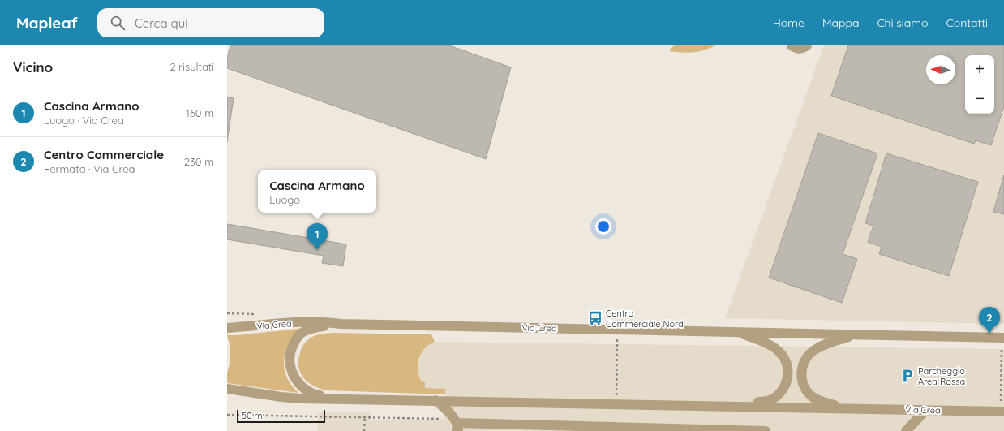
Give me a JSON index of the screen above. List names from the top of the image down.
{
  "streets": {
    "street": ["Via Crea"]
  },
  "places": {
    "bus stop": ["Centro Commerciale Nord"],
    "parking": ["Parcheggio Area Rossa"]
  },
  "scale_bar": "50 m",
  "north": "left",
  "page": {
    "header": "Mapleaf",
    "search": "Cerca qui",
    "nav": [
      "Home",
      "Mappa",
      "Chi siamo",
      "Contatti"
    ],
    "heading": ["Vicino", "2 risultati"],
    "map_buttons": ["+", "−"],
    "list": [
      {
        "mark": "1",
        "name": "Cascina Armano",
        "note": "Luogo · Via Crea",
        "value": "160 m"
      },
      {
        "mark": "2",
        "name": "Centro Commerciale",
        "note": "Fermata · Via Crea",
        "value": "230 m"
      }
    ],
    "popup": ["Cascina Armano", "Luogo"],
    "pins": ["1", "2"],
    "scale": "50 m"
  }
}
